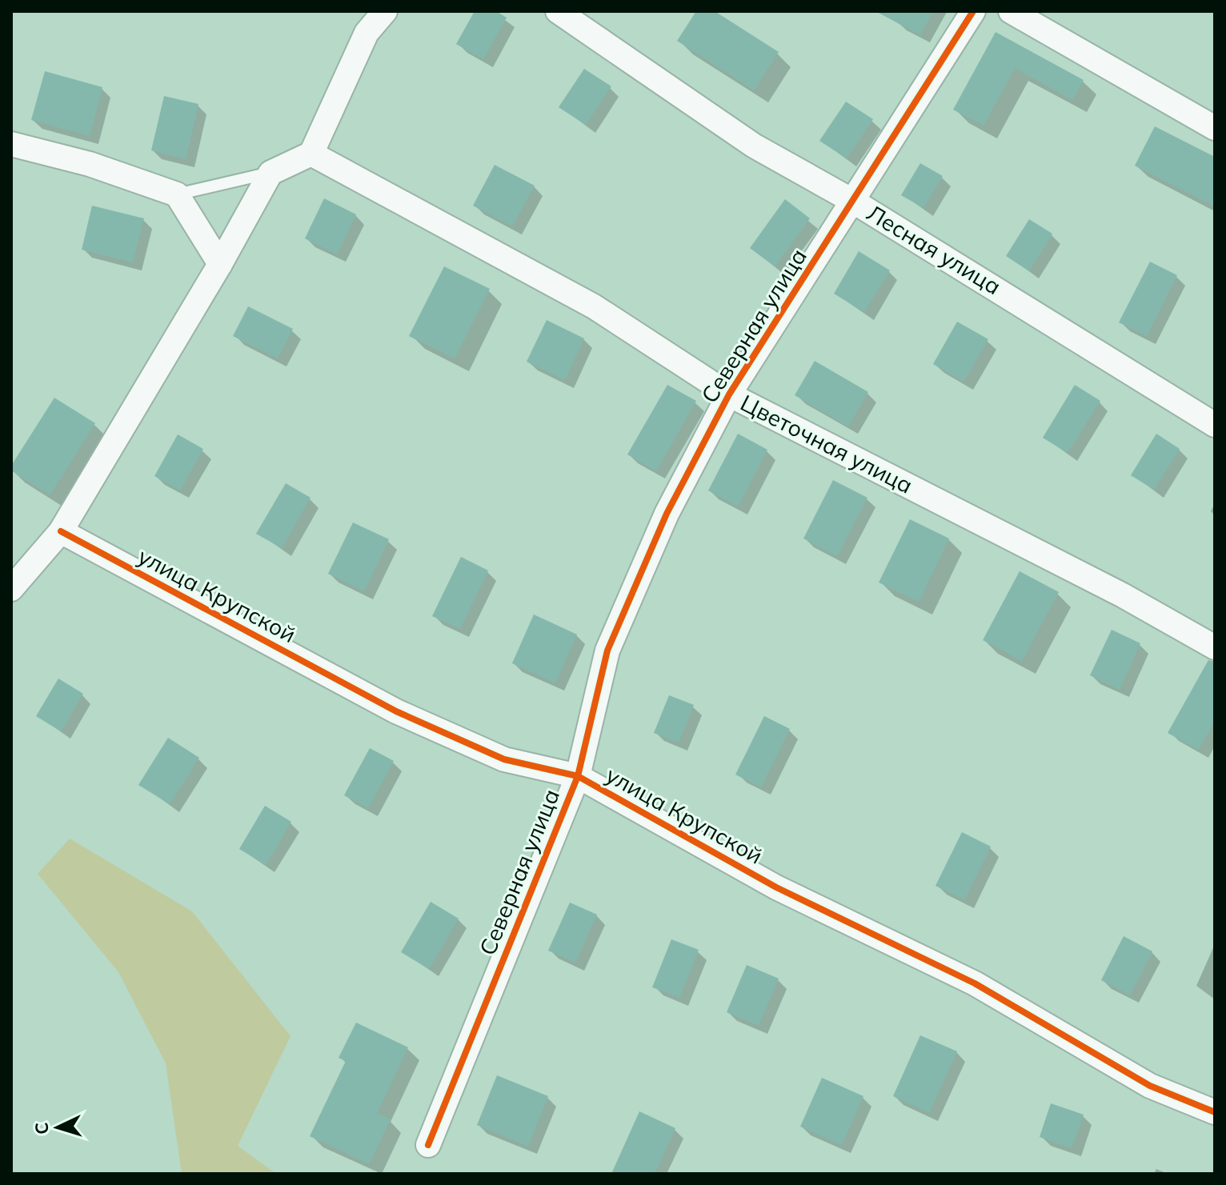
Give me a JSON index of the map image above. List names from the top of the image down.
{
  "streets": {
    "street": [
      "Лесная улица",
      "Северная улица",
      "Цветочная улица",
      "улица Крупской"
    ]
  },
  "crossings": [
    ["Лесная улица", "Северная улица"],
    ["Северная улица", "Цветочная улица"],
    ["Северная улица", "улица Крупской"]
  ],
  "north": "left"
}
